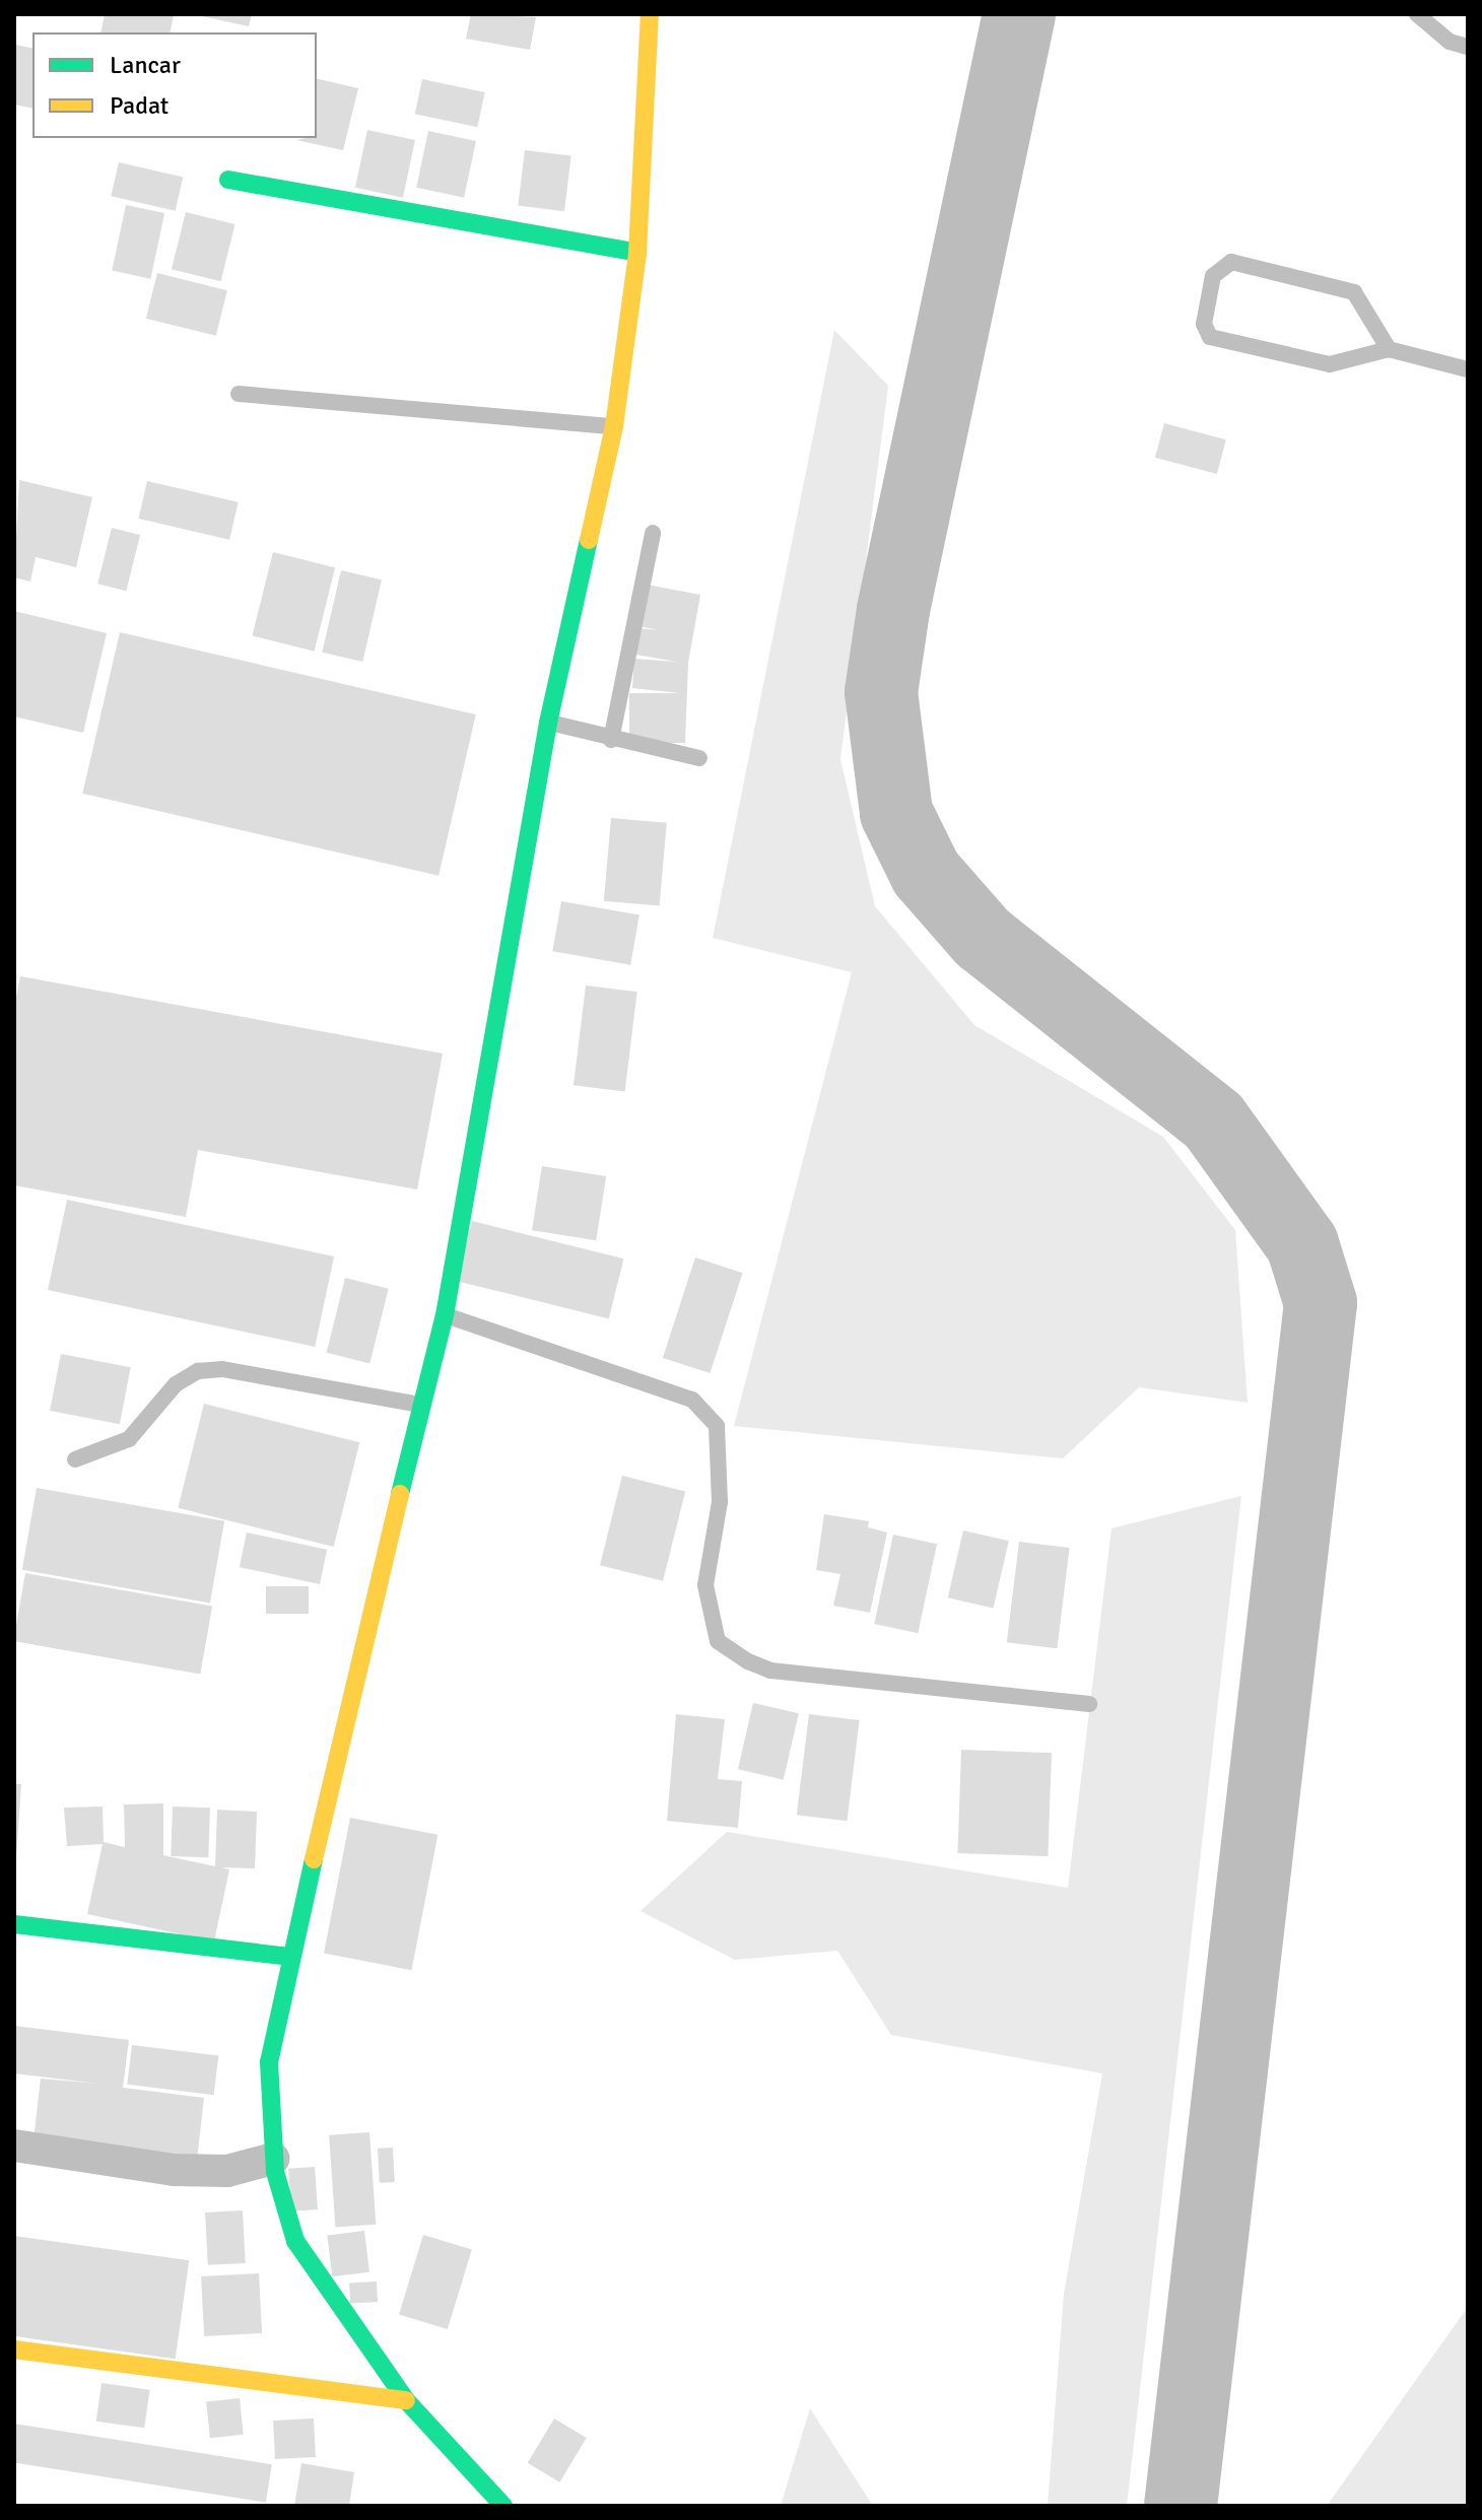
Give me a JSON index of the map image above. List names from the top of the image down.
{
  "legend": ["Lancar", "Padat"]
}
